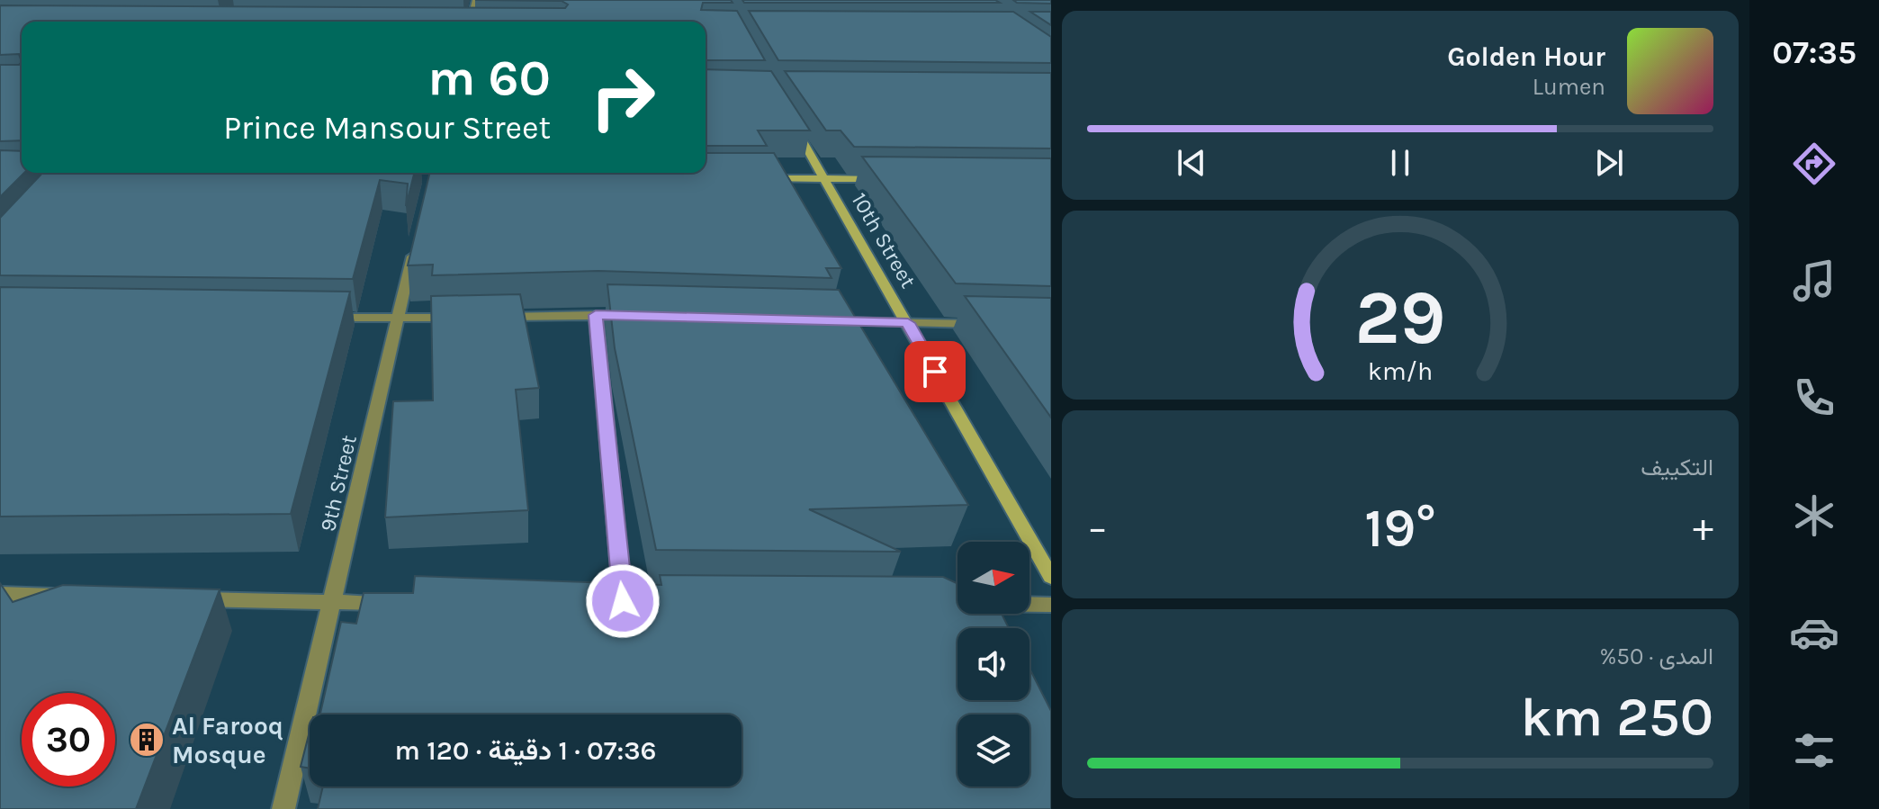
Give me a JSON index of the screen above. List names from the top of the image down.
{
  "streets": {
    "street": ["10th Street", "9th Street"]
  },
  "places": {
    "building": ["Al Farooq Mosque"]
  },
  "north": "right",
  "page": {
    "tabs": "07:35",
    "turn": ["60 m", "Prince Mansour Street"],
    "song": ["Golden Hour", "Lumen"],
    "tile": [
      "التكييف",
      ["المدى · 50%", "250 km"]
    ],
    "heat": ["−", "19°", "+"],
    "limit": "30",
    "trip": "07:36 · 1 دقيقة · 120 m",
    "gauge": ["29", "km/h"]
  }
}
